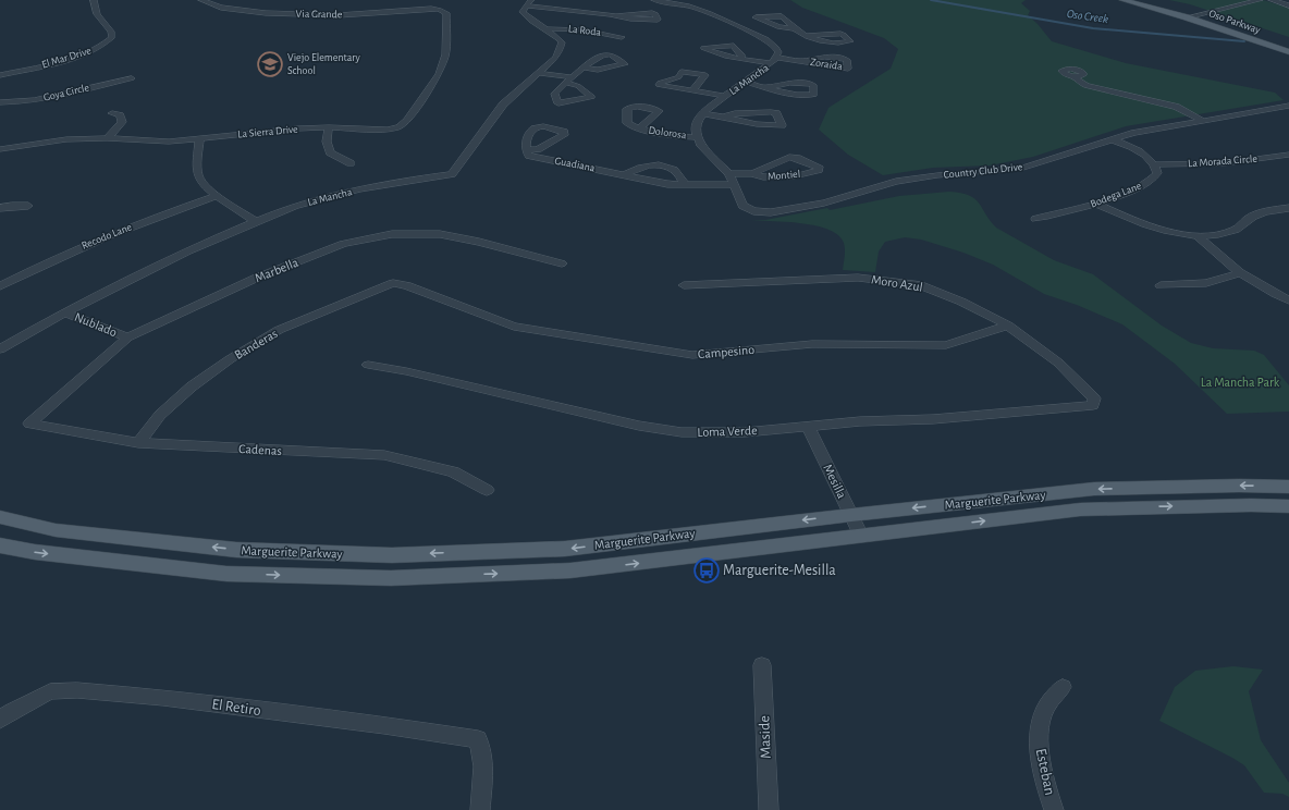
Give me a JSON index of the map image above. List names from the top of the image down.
{
  "streets": {
    "main road": ["Oso Parkway", "Marguerite Parkway"],
    "street": [
      "Via Grande",
      "La Roda",
      "El Mar Drive",
      "Zoraida",
      "La Mancha",
      "Goya Circle",
      "La Sierra Drive",
      "Dolorosa",
      "La Morada Circle",
      "Guadiana",
      "Country Club Drive",
      "Montiel",
      "Bodega Lane",
      "Recodo Lane",
      "Marbella",
      "Moro Azul",
      "Nublado",
      "Banderas",
      "Campesino",
      "Loma Verde",
      "Cadenas",
      "Mesilla",
      "El Retiro",
      "Maside",
      "Esteban"
    ]
  },
  "crossings": [
    ["Via Grande", "La Sierra Drive"],
    ["La Roda", "La Mancha"],
    ["Zoraida", "La Mancha"],
    ["La Mancha", "Nublado"],
    ["La Morada Circle", "Bodega Lane"],
    ["Guadiana", "Country Club Drive"],
    ["Marbella", "Nublado"],
    ["Marbella", "Cadenas"],
    ["Moro Azul", "Campesino"],
    ["Moro Azul", "Loma Verde"],
    ["Banderas", "Campesino"],
    ["Banderas", "Cadenas"],
    ["Loma Verde", "Mesilla"],
    ["Mesilla", "Marguerite Parkway"]
  ],
  "water": ["Oso Creek"],
  "parks": ["La Mancha Park"],
  "places": {
    "school or university": ["Viejo Elementary School"],
    "bus stop": ["Marguerite-Mesilla"]
  }
}
